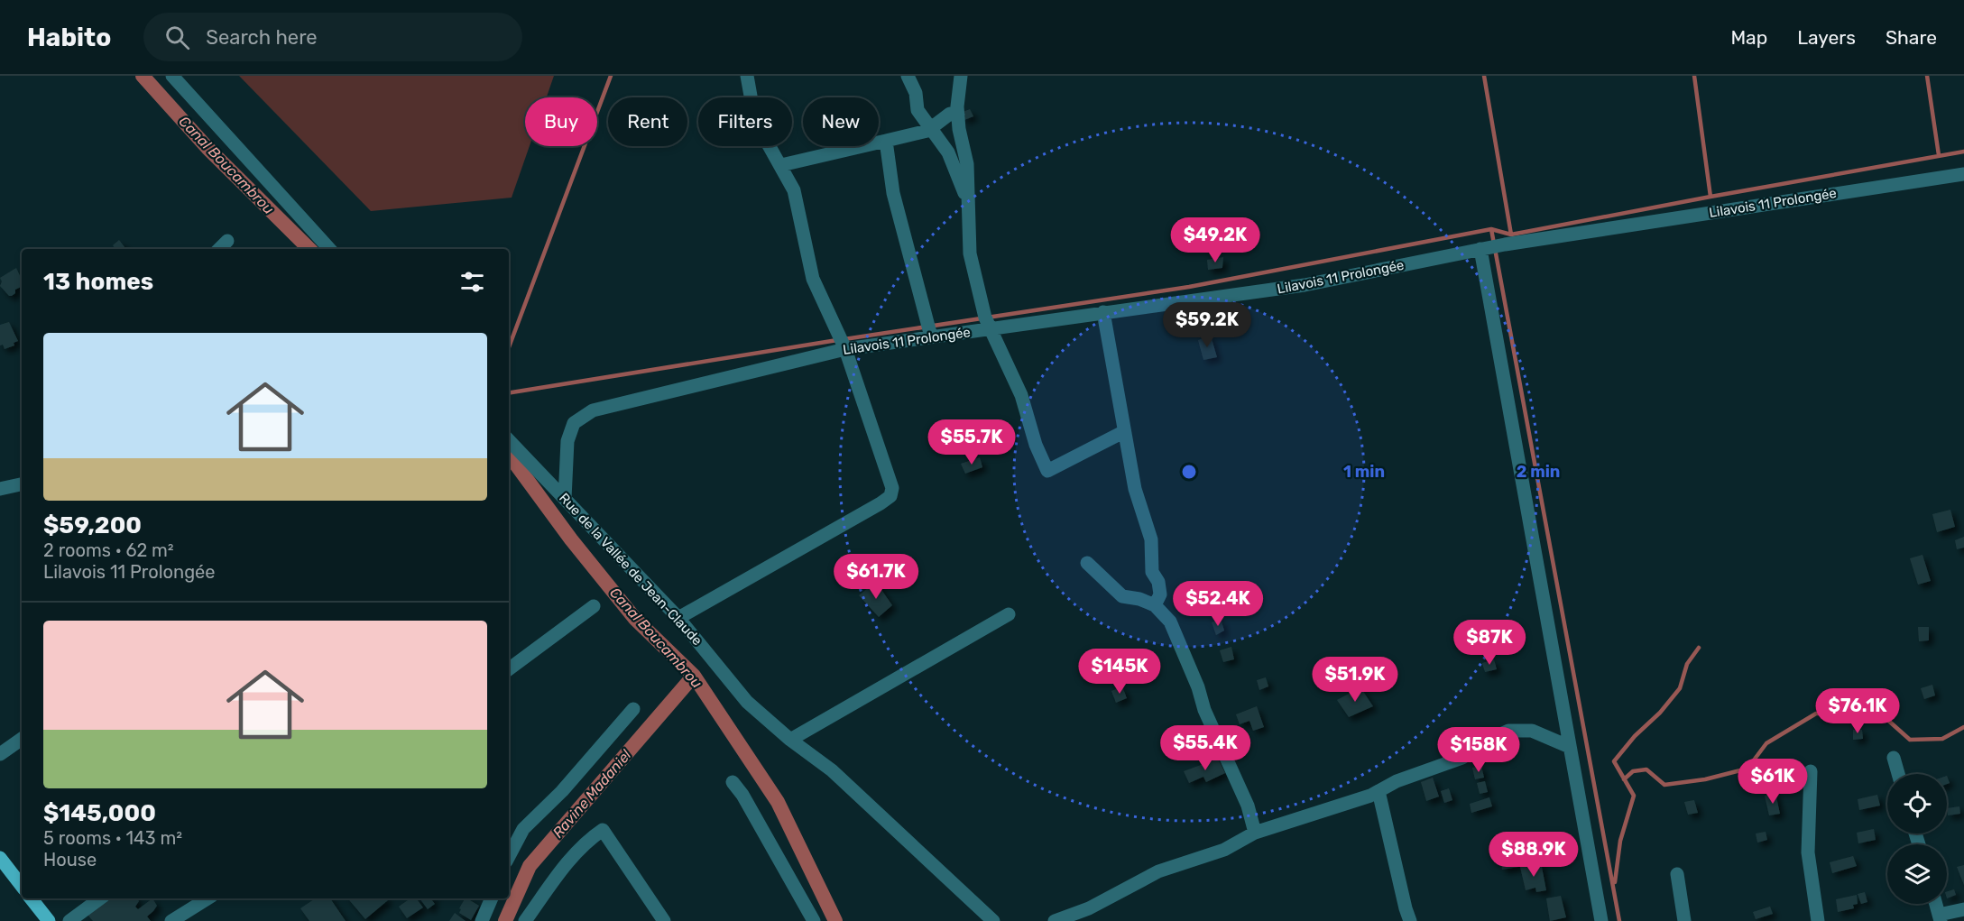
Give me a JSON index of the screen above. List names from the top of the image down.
{
  "streets": {
    "street": ["Lilavois 11 Prolongée", "Rue de la Vallée de Jean-Claude"]
  },
  "crossings": [
    ["Lilavois 11 Prolongée", "Rue de la Vallée de Jean-Claude"]
  ],
  "water": ["Canal Boucambrou", "Ravine Madaniel"],
  "page": {
    "header": "Habito",
    "search": "Search here",
    "nav": ["Map", "Layers", "Share"],
    "chip": [
      "Buy",
      "Rent",
      "Filters",
      "New"
    ],
    "price": [
      "$49.2K",
      "$59.2K",
      "$55.7K",
      "$61.7K",
      "$52.4K",
      "$87K",
      "$145K",
      "$51.9K",
      "$76.1K",
      "$55.4K",
      "$158K",
      "$61K",
      "$88.9K"
    ],
    "heading": "13 homes",
    "list": [
      {
        "name": "$59,200",
        "note": "2 rooms · 62 m² · Lilavois 11 Prolongée"
      },
      {
        "name": "$145,000",
        "note": "5 rooms · 143 m² · House"
      }
    ]
  },
  "rings": ["1 min", "2 min"]
}
